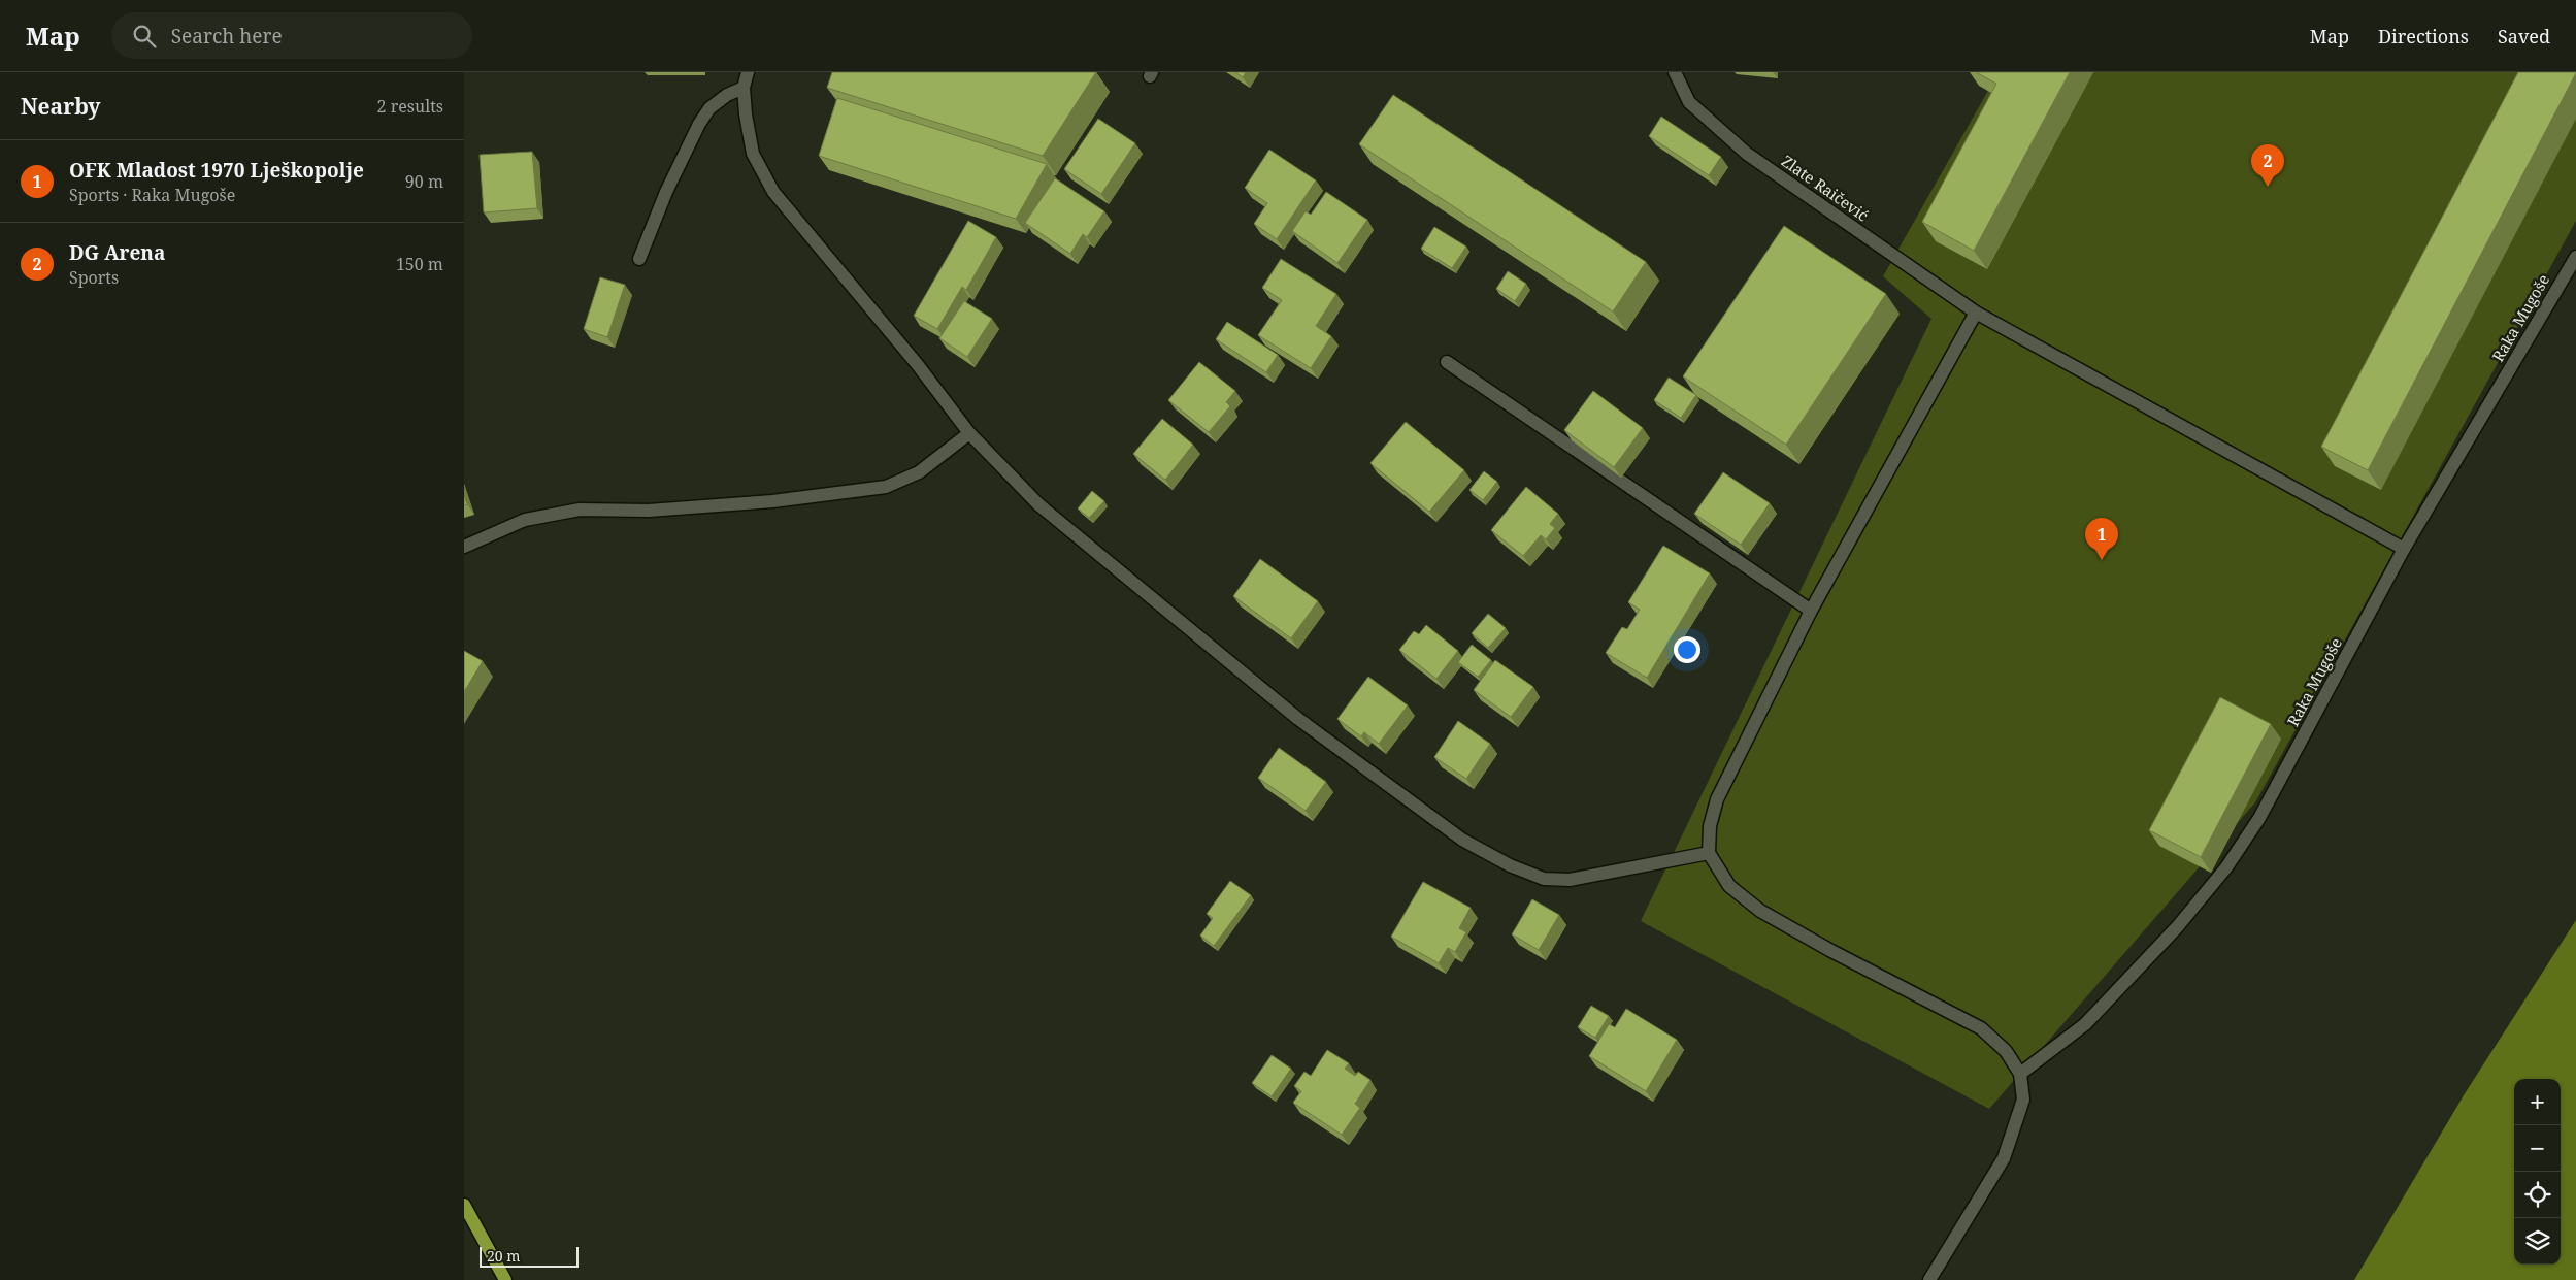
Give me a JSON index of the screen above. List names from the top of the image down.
{
  "streets": {
    "street": ["Zlate Raičević", "Raka Mugoše"]
  },
  "crossings": [
    ["Zlate Raičević", "Raka Mugoše"]
  ],
  "scale_bar": "20 m",
  "page": {
    "header": "Map",
    "search": "Search here",
    "nav": ["Map", "Directions", "Saved"],
    "heading": ["Nearby", "2 results"],
    "list": [
      {
        "mark": "1",
        "name": "OFK Mladost 1970 Lješkopolje",
        "note": "Sports · Raka Mugoše",
        "value": "90 m"
      },
      {
        "mark": "2",
        "name": "DG Arena",
        "note": "Sports",
        "value": "150 m"
      }
    ],
    "pins": ["2", "1"],
    "map_buttons": ["+", "−"],
    "scale": "20 m"
  }
}
